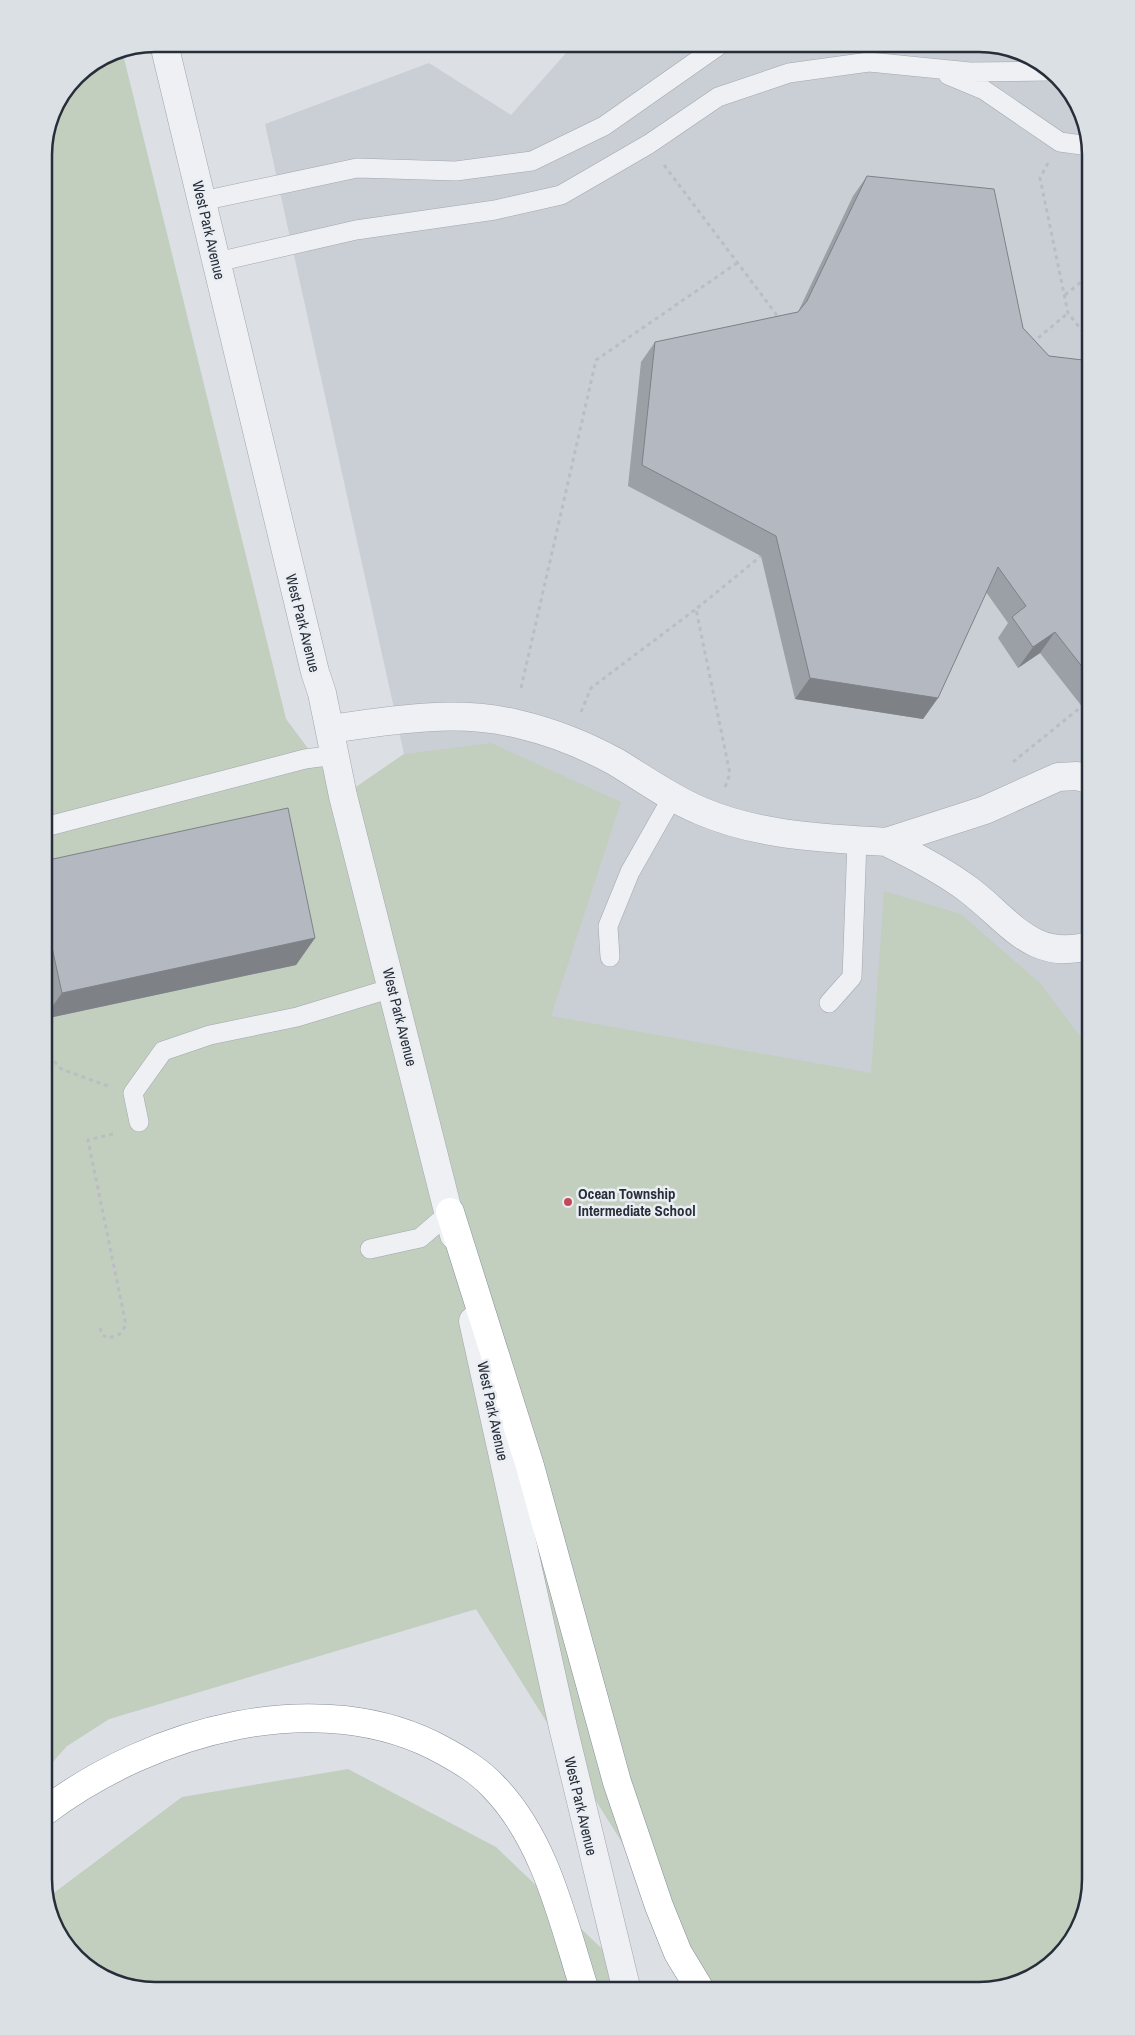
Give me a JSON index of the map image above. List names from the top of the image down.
{
  "streets": {
    "street": ["West Park Avenue"]
  },
  "places": ["Ocean Township Intermediate School"]
}
